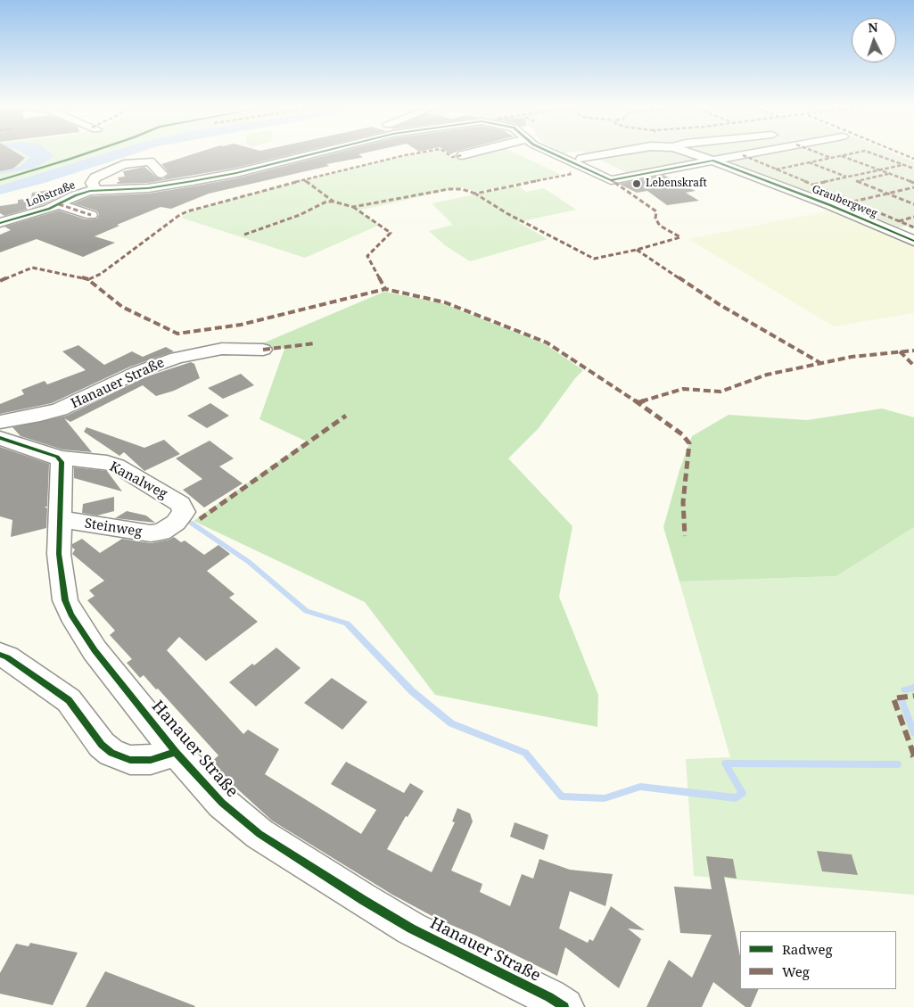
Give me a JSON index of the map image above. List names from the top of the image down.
{
  "streets": {
    "street": [
      "Lohstraße",
      "Graubergweg",
      "Hanauer Straße",
      "Kanalweg",
      "Steinweg"
    ]
  },
  "crossings": [
    ["Lohstraße", "Graubergweg"],
    ["Hanauer Straße", "Kanalweg"],
    ["Hanauer Straße", "Steinweg"],
    ["Kanalweg", "Steinweg"]
  ],
  "places": ["Lebenskraft"],
  "legend": ["Radweg", "Weg"],
  "north": "top"
}
